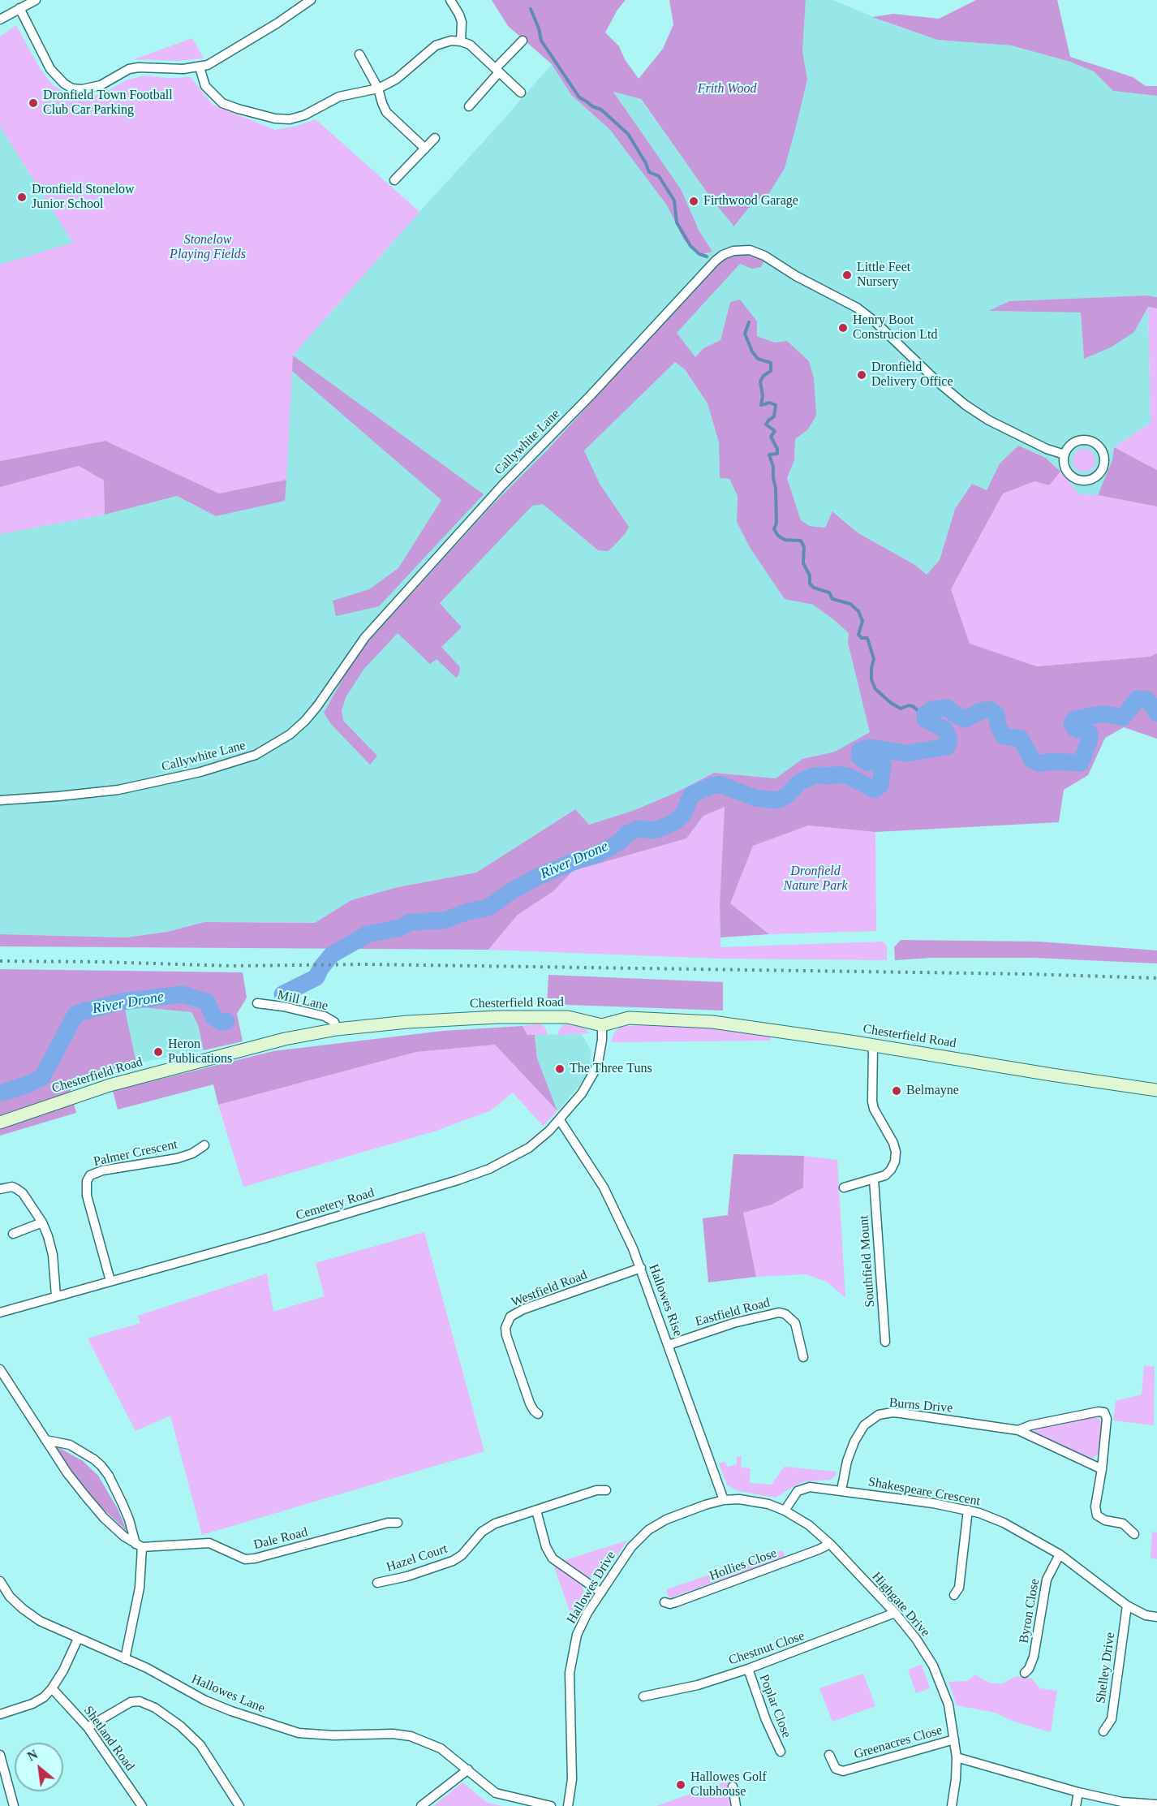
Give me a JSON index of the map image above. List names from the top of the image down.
{
  "streets": {
    "main road": ["Chesterfield Road"],
    "street": [
      "Callywhite Lane",
      "Mill Lane",
      "Palmer Crescent",
      "Cemetery Road",
      "Southfield Mount",
      "Westfield Road",
      "Hallowes Rise",
      "Eastfield Road",
      "Burns Drive",
      "Shakespeare Crescent",
      "Dale Road",
      "Hazel Court",
      "Hollies Close",
      "Hallowes Drive",
      "Highgate Drive",
      "Byron Close",
      "Chestnut Close",
      "Shelley Drive",
      "Hallowes Lane",
      "Poplar Close",
      "Shetland Road",
      "Greenacres Close"
    ]
  },
  "crossings": [
    ["Mill Lane", "Chesterfield Road"],
    ["Chesterfield Road", "Cemetery Road"],
    ["Palmer Crescent", "Cemetery Road"],
    ["Cemetery Road", "Hallowes Rise"],
    ["Westfield Road", "Hallowes Rise"],
    ["Hallowes Rise", "Eastfield Road"],
    ["Hallowes Rise", "Hallowes Drive"],
    ["Hallowes Rise", "Highgate Drive"],
    ["Burns Drive", "Shakespeare Crescent"],
    ["Shakespeare Crescent", "Highgate Drive"],
    ["Shakespeare Crescent", "Byron Close"],
    ["Shakespeare Crescent", "Shelley Drive"],
    ["Hollies Close", "Highgate Drive"],
    ["Hallowes Drive", "Highgate Drive"],
    ["Highgate Drive", "Chestnut Close"],
    ["Highgate Drive", "Greenacres Close"],
    ["Chestnut Close", "Poplar Close"]
  ],
  "water": ["River Drone"],
  "parks": ["Frith Wood", "Stonelow Playing Fields", "Dronfield Nature Park"],
  "places": [
    "Dronfield Town Football Club Car Parking",
    "Dronfield Stonelow Junior School",
    "Firthwood Garage",
    "Little Feet Nursery",
    "Henry Boot Construcion Ltd",
    "Dronfield Delivery Office",
    "Heron Publications",
    "The Three Tuns",
    "Belmayne",
    "Hallowes Golf Clubhouse"
  ],
  "north": "top left"
}
